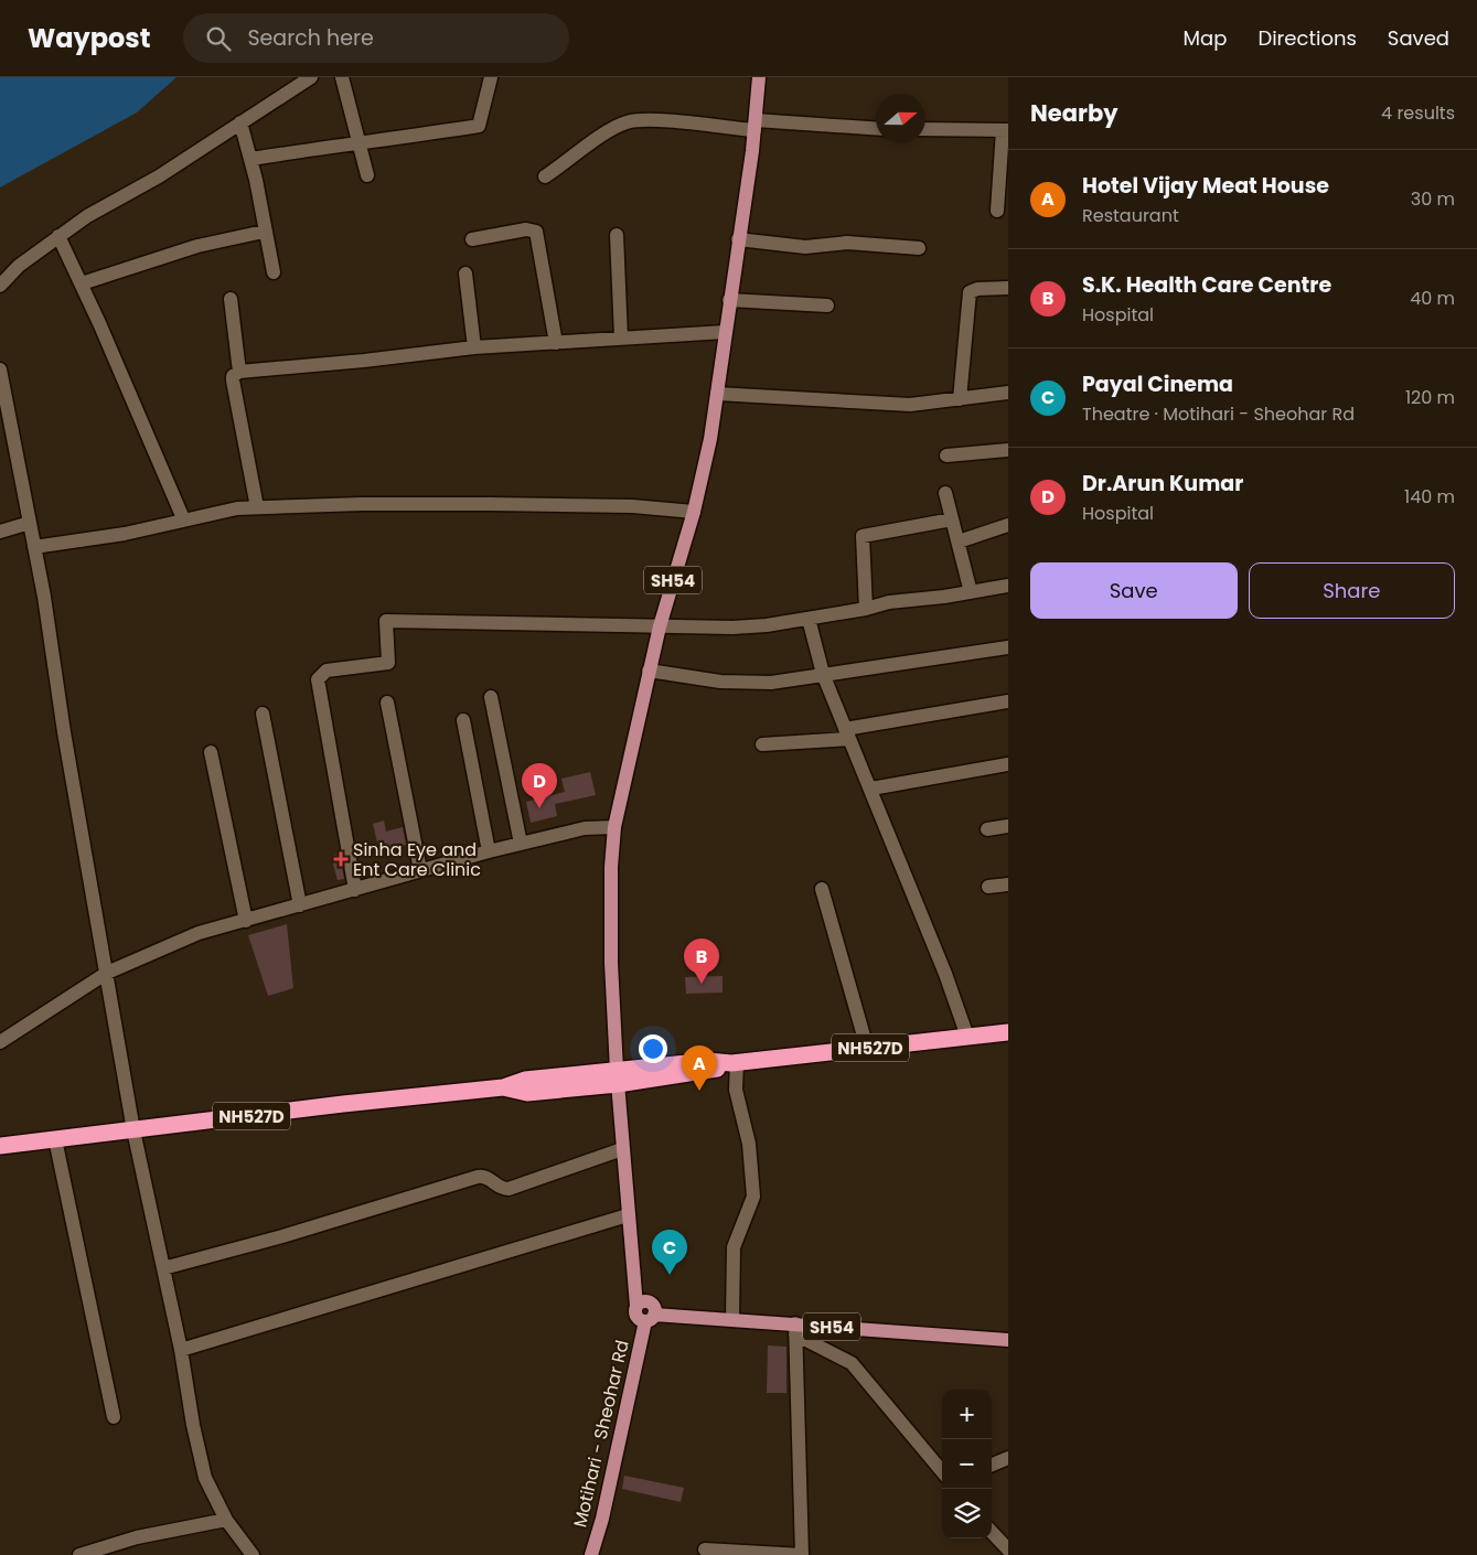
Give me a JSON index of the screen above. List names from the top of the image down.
{
  "streets": {
    "highway": ["NH527D"],
    "main road": ["SH54", "Motihari - Sheohar Rd"]
  },
  "crossings": [
    ["SH54", "NH527D"],
    ["SH54", "Motihari - Sheohar Rd"]
  ],
  "places": {
    "health": ["Sinha Eye and Ent Care Clinic"]
  },
  "north": "right",
  "page": {
    "header": "Waypost",
    "search": "Search here",
    "nav": ["Map", "Directions", "Saved"],
    "heading": ["Nearby", "4 results"],
    "list": [
      {
        "mark": "A",
        "name": "Hotel Vijay Meat House",
        "note": "Restaurant",
        "value": "30 m"
      },
      {
        "mark": "B",
        "name": "S.K. Health Care Centre",
        "note": "Hospital",
        "value": "40 m"
      },
      {
        "mark": "C",
        "name": "Payal Cinema",
        "note": "Theatre · Motihari - Sheohar Rd",
        "value": "120 m"
      },
      {
        "mark": "D",
        "name": "Dr.Arun Kumar",
        "note": "Hospital",
        "value": "140 m"
      }
    ],
    "buttons": ["Save", "Share"],
    "pins": [
      "D",
      "B",
      "A",
      "C"
    ],
    "map_buttons": ["+", "−"]
  }
}
